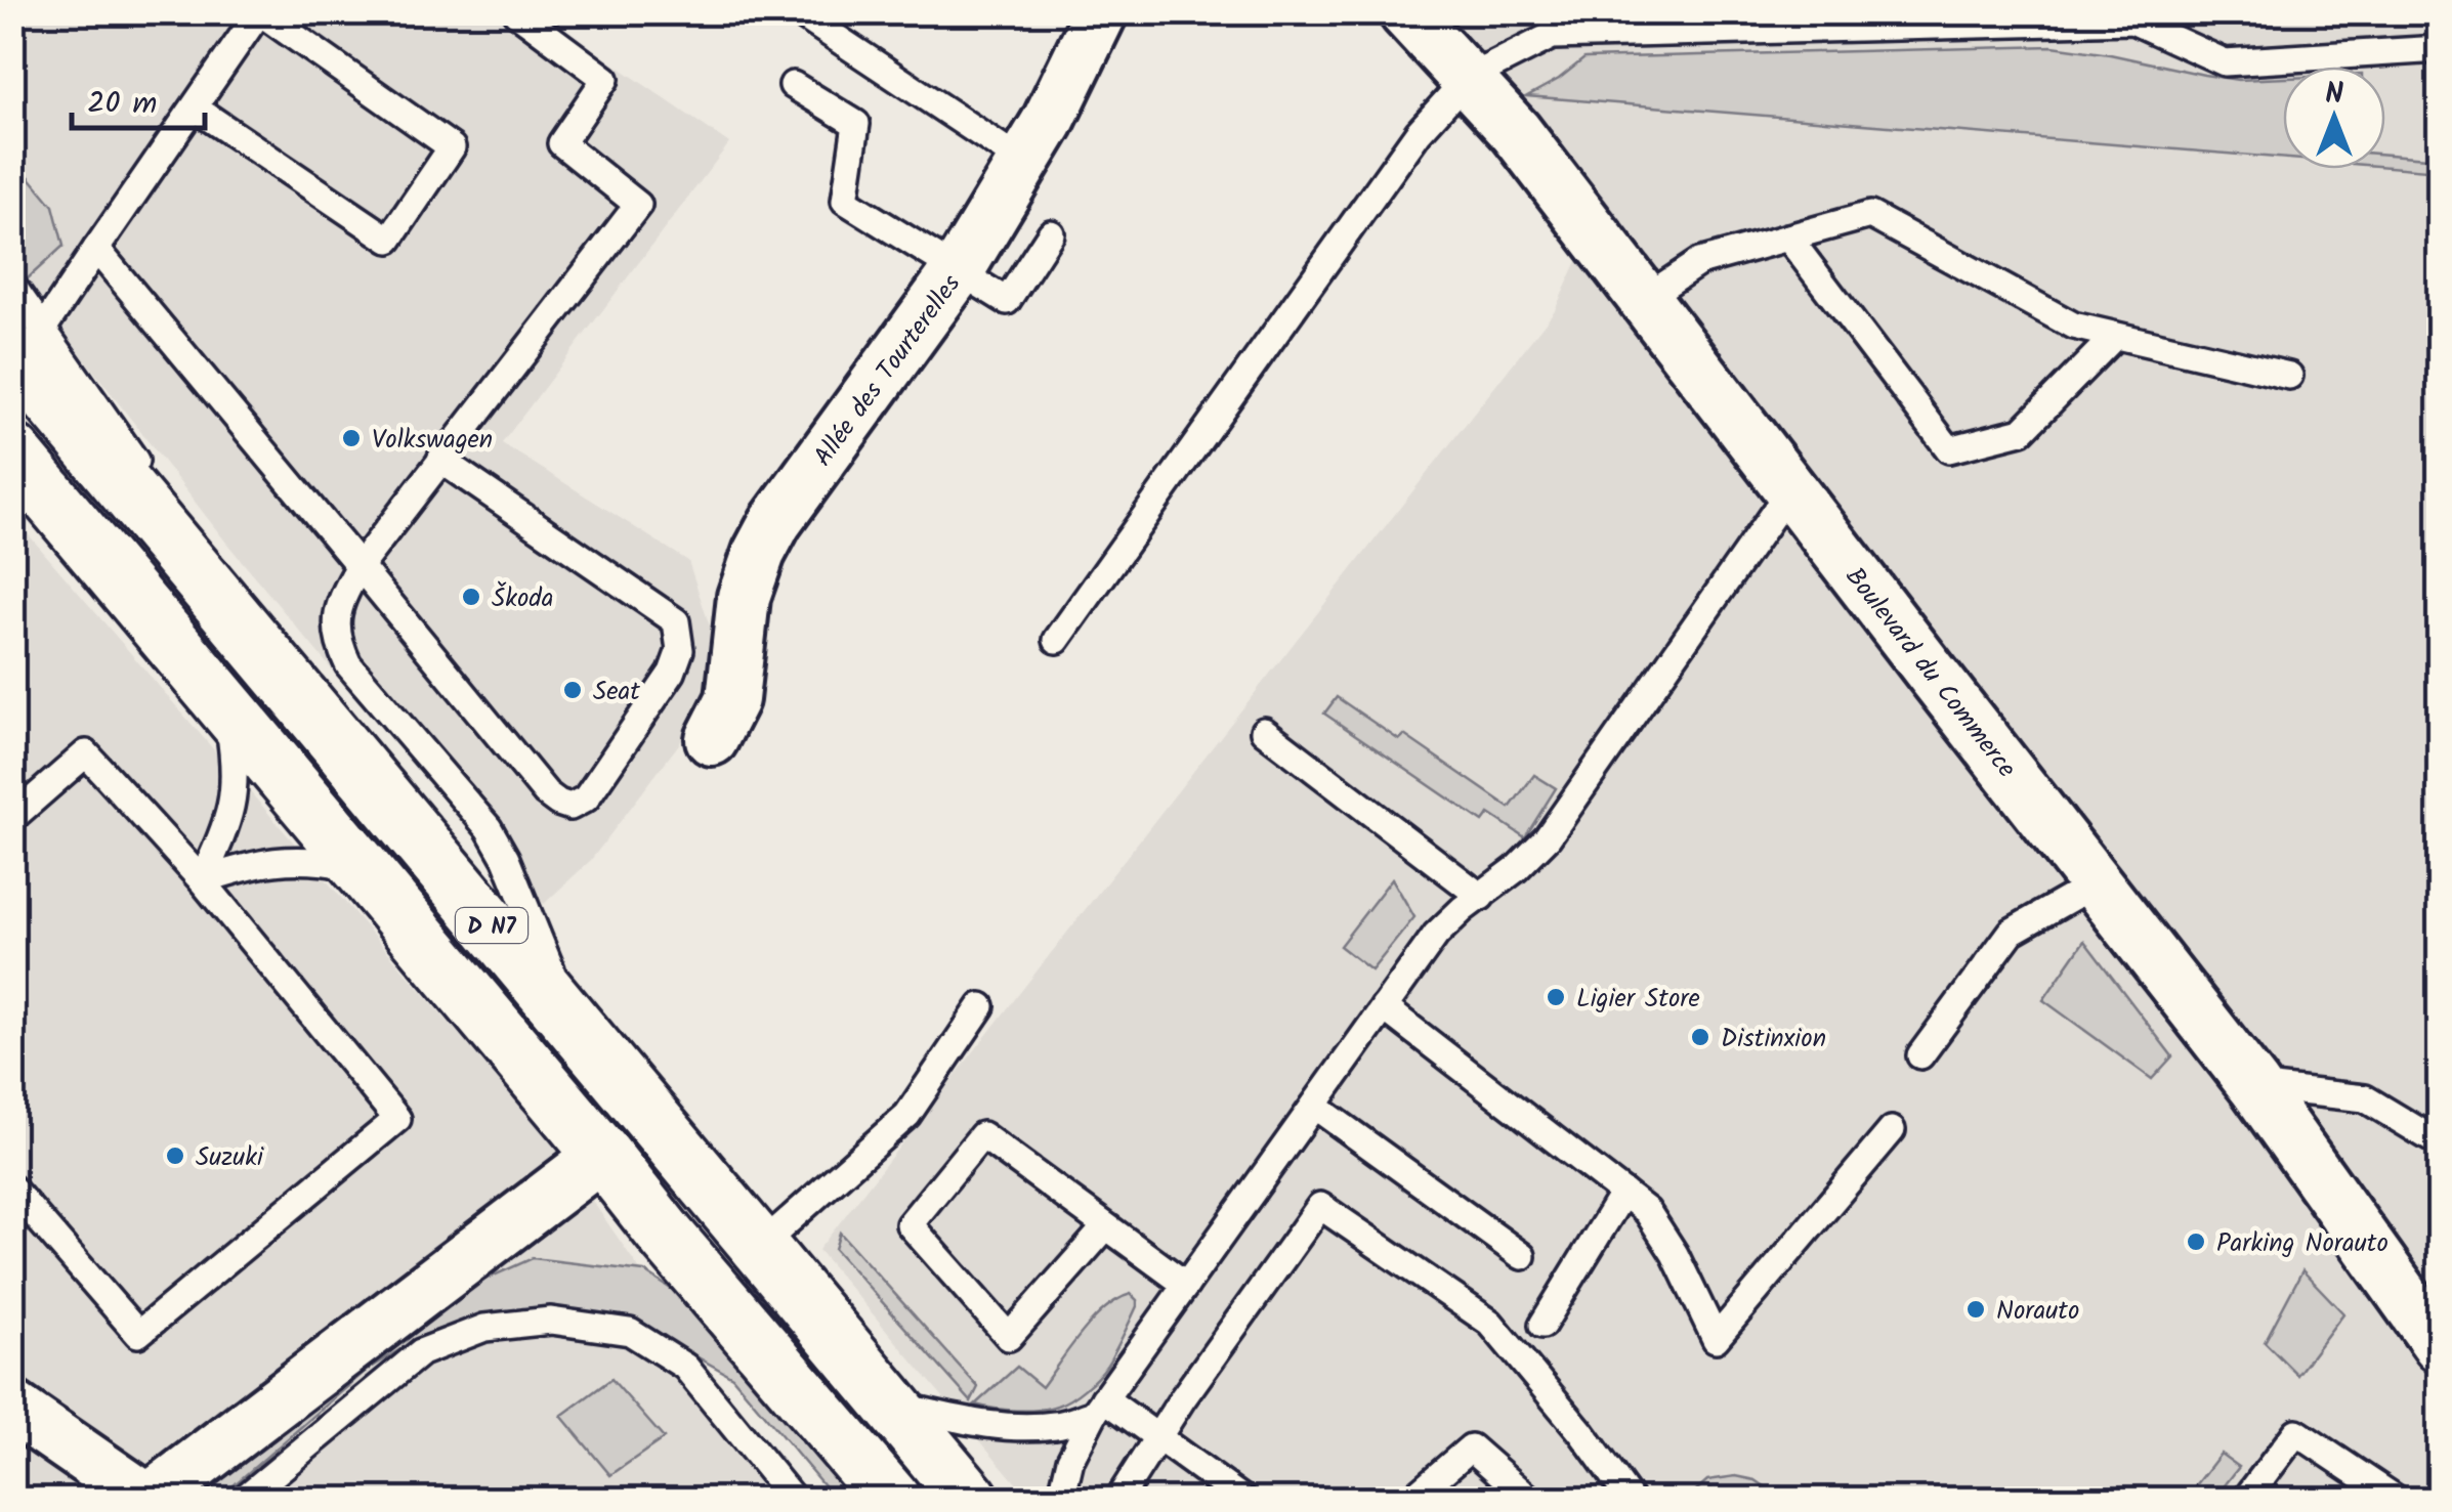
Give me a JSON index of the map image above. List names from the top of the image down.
{
  "streets": {
    "main road": ["D N7"],
    "street": ["Allée des Tourterelles", "Boulevard du Commerce"]
  },
  "places": [
    "Volkswagen",
    "Škoda",
    "Seat",
    "Ligier Store",
    "Distinxion",
    "Suzuki",
    "Parking Norauto",
    "Norauto"
  ],
  "scale_bar": "20 m",
  "north": "top"
}
